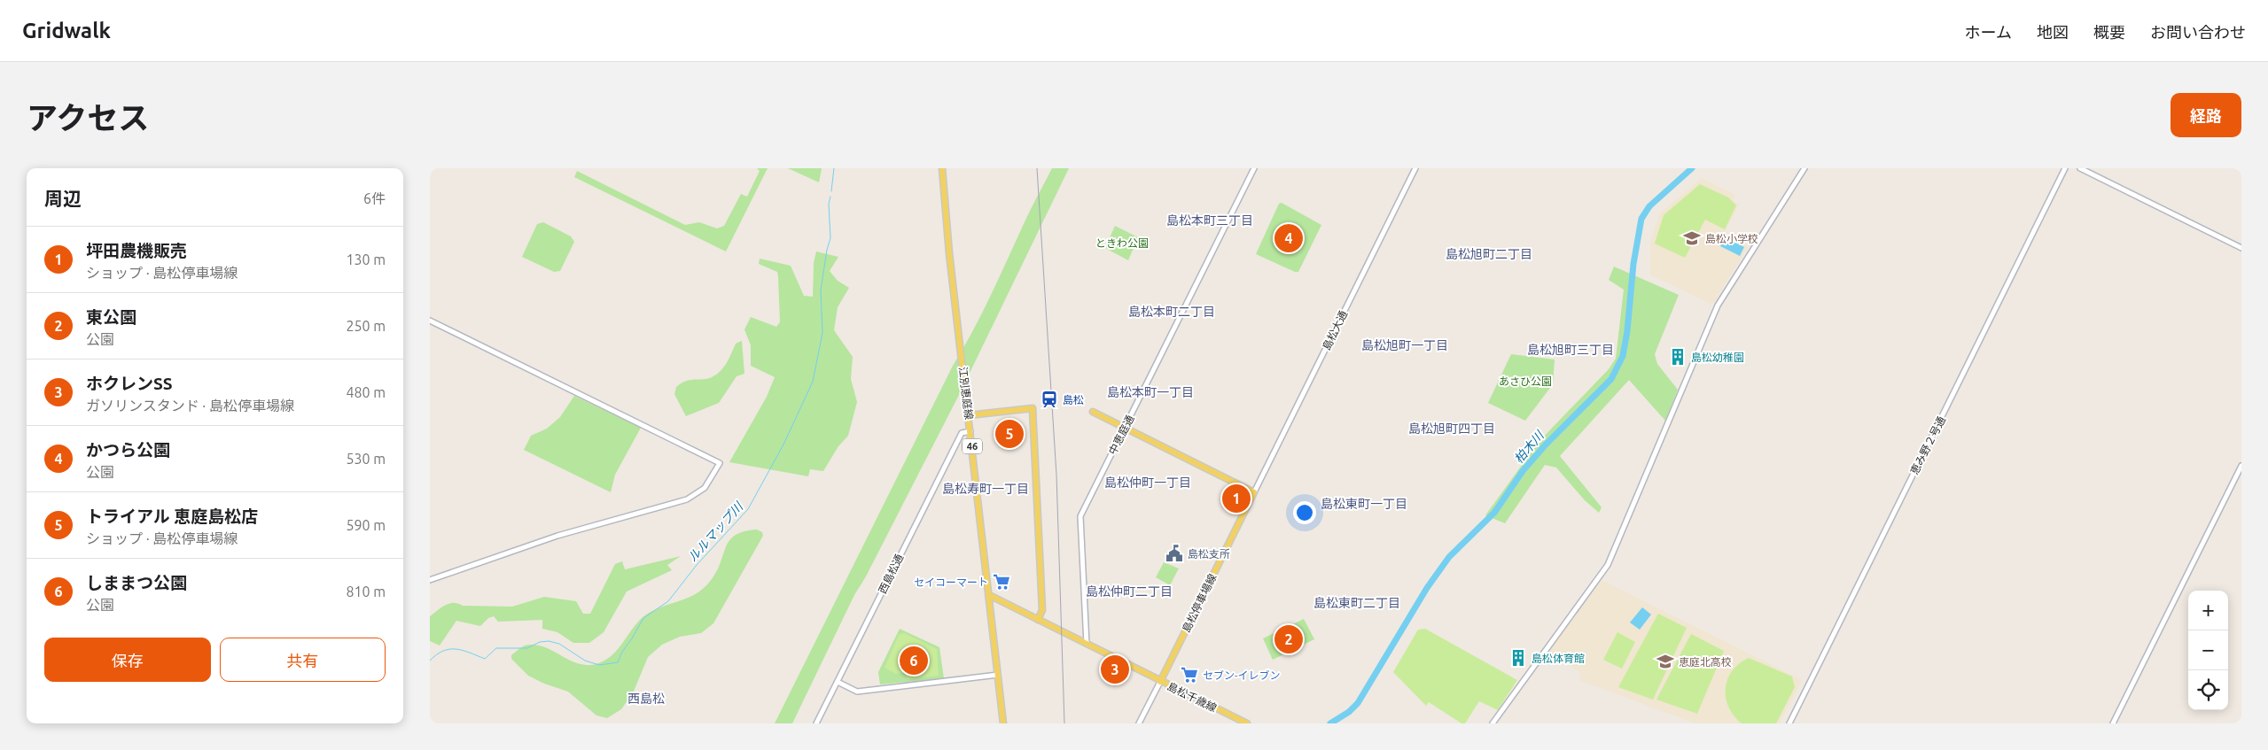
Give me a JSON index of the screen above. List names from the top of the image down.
{
  "streets": {
    "main road": [
      "江別恵庭線",
      "46",
      "島松停車場線",
      "島松千歳線"
    ],
    "street": [
      "島松大通",
      "中恵庭通",
      "恵み野２号通",
      "西島松通"
    ]
  },
  "crossings": [
    ["島松大通", "島松停車場線"],
    ["江別恵庭線", "西島松通"],
    ["島松停車場線", "島松千歳線"]
  ],
  "districts": [
    "島松本町三丁目",
    "島松旭町二丁目",
    "島松本町二丁目",
    "島松旭町一丁目",
    "島松旭町三丁目",
    "島松本町一丁目",
    "島松旭町四丁目",
    "島松仲町一丁目",
    "島松寿町一丁目",
    "島松東町一丁目",
    "島松仲町二丁目",
    "島松東町二丁目",
    "西島松"
  ],
  "water": ["柏木川", "ルルマップ川"],
  "parks": ["ときわ公園", "あさひ公園"],
  "places": {
    "school or university": ["島松小学校", "恵庭北高校"],
    "building": ["島松幼稚園", "島松体育館"],
    "station": ["島松"],
    "public building": ["島松支所"],
    "supermarket": ["セイコーマート", "セブン-イレブン"]
  },
  "page": {
    "header": "Gridwalk",
    "nav": [
      "ホーム",
      "地図",
      "概要",
      "お問い合わせ"
    ],
    "title": "アクセス",
    "buttons": [
      "経路",
      ["保存", "共有"]
    ],
    "heading": ["周辺", "6件"],
    "pins": [
      "4",
      "5",
      "1",
      "2",
      "6",
      "3"
    ],
    "list": [
      {
        "mark": "1",
        "name": "坪田農機販売",
        "note": "ショップ · 島松停車場線",
        "value": "130 m"
      },
      {
        "mark": "2",
        "name": "東公園",
        "note": "公園",
        "value": "250 m"
      },
      {
        "mark": "3",
        "name": "ホクレンSS",
        "note": "ガソリンスタンド · 島松停車場線",
        "value": "480 m"
      },
      {
        "mark": "4",
        "name": "かつら公園",
        "note": "公園",
        "value": "530 m"
      },
      {
        "mark": "5",
        "name": "トライアル 恵庭島松店",
        "note": "ショップ · 島松停車場線",
        "value": "590 m"
      },
      {
        "mark": "6",
        "name": "しままつ公園",
        "note": "公園",
        "value": "810 m"
      }
    ],
    "map_buttons": ["+", "−"]
  }
}
